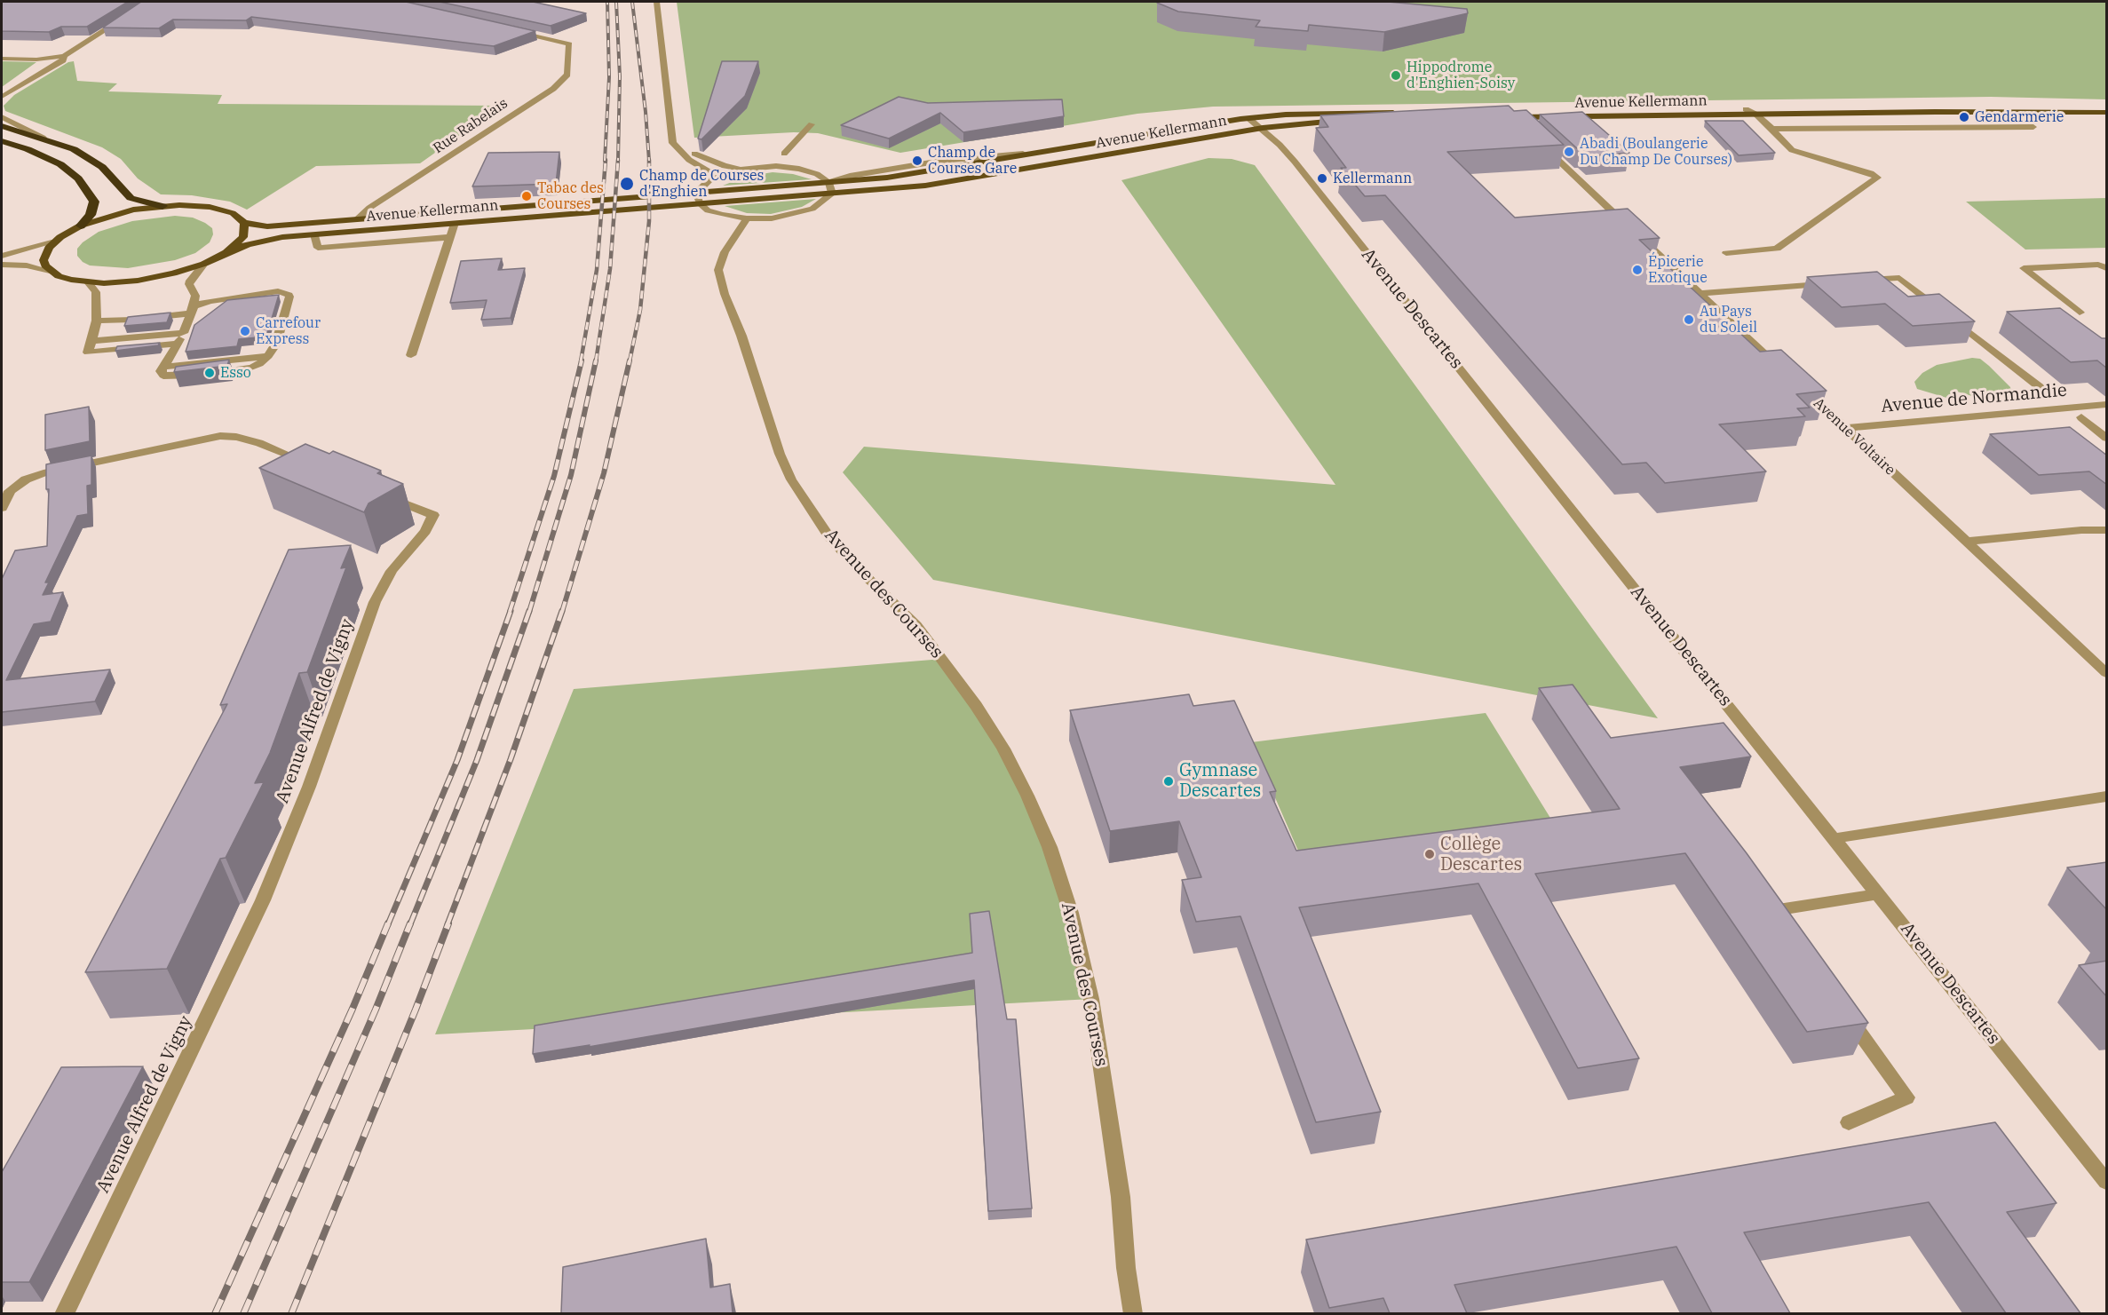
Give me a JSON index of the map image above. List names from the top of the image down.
{
  "streets": {
    "main road": ["Avenue Kellermann"],
    "street": [
      "Rue Rabelais",
      "Avenue Descartes",
      "Avenue de Normandie",
      "Avenue Voltaire",
      "Avenue des Courses",
      "Avenue Alfred de Vigny"
    ]
  },
  "crossings": [
    ["Avenue Kellermann", "Rue Rabelais"],
    ["Avenue Kellermann", "Avenue Descartes"],
    ["Avenue de Normandie", "Avenue Voltaire"]
  ],
  "places": [
    "Hippodrome d'Enghien-Soisy",
    "Gendarmerie",
    "Abadi (Boulangerie Du Champ De Courses)",
    "Champ de Courses Gare",
    "Kellermann",
    "Champ de Courses d'Enghien",
    "Tabac des Courses",
    "Épicerie Exotique",
    "Au Pays du Soleil",
    "Carrefour Express",
    "Esso",
    "Gymnase Descartes",
    "Collège Descartes"
  ]
}
